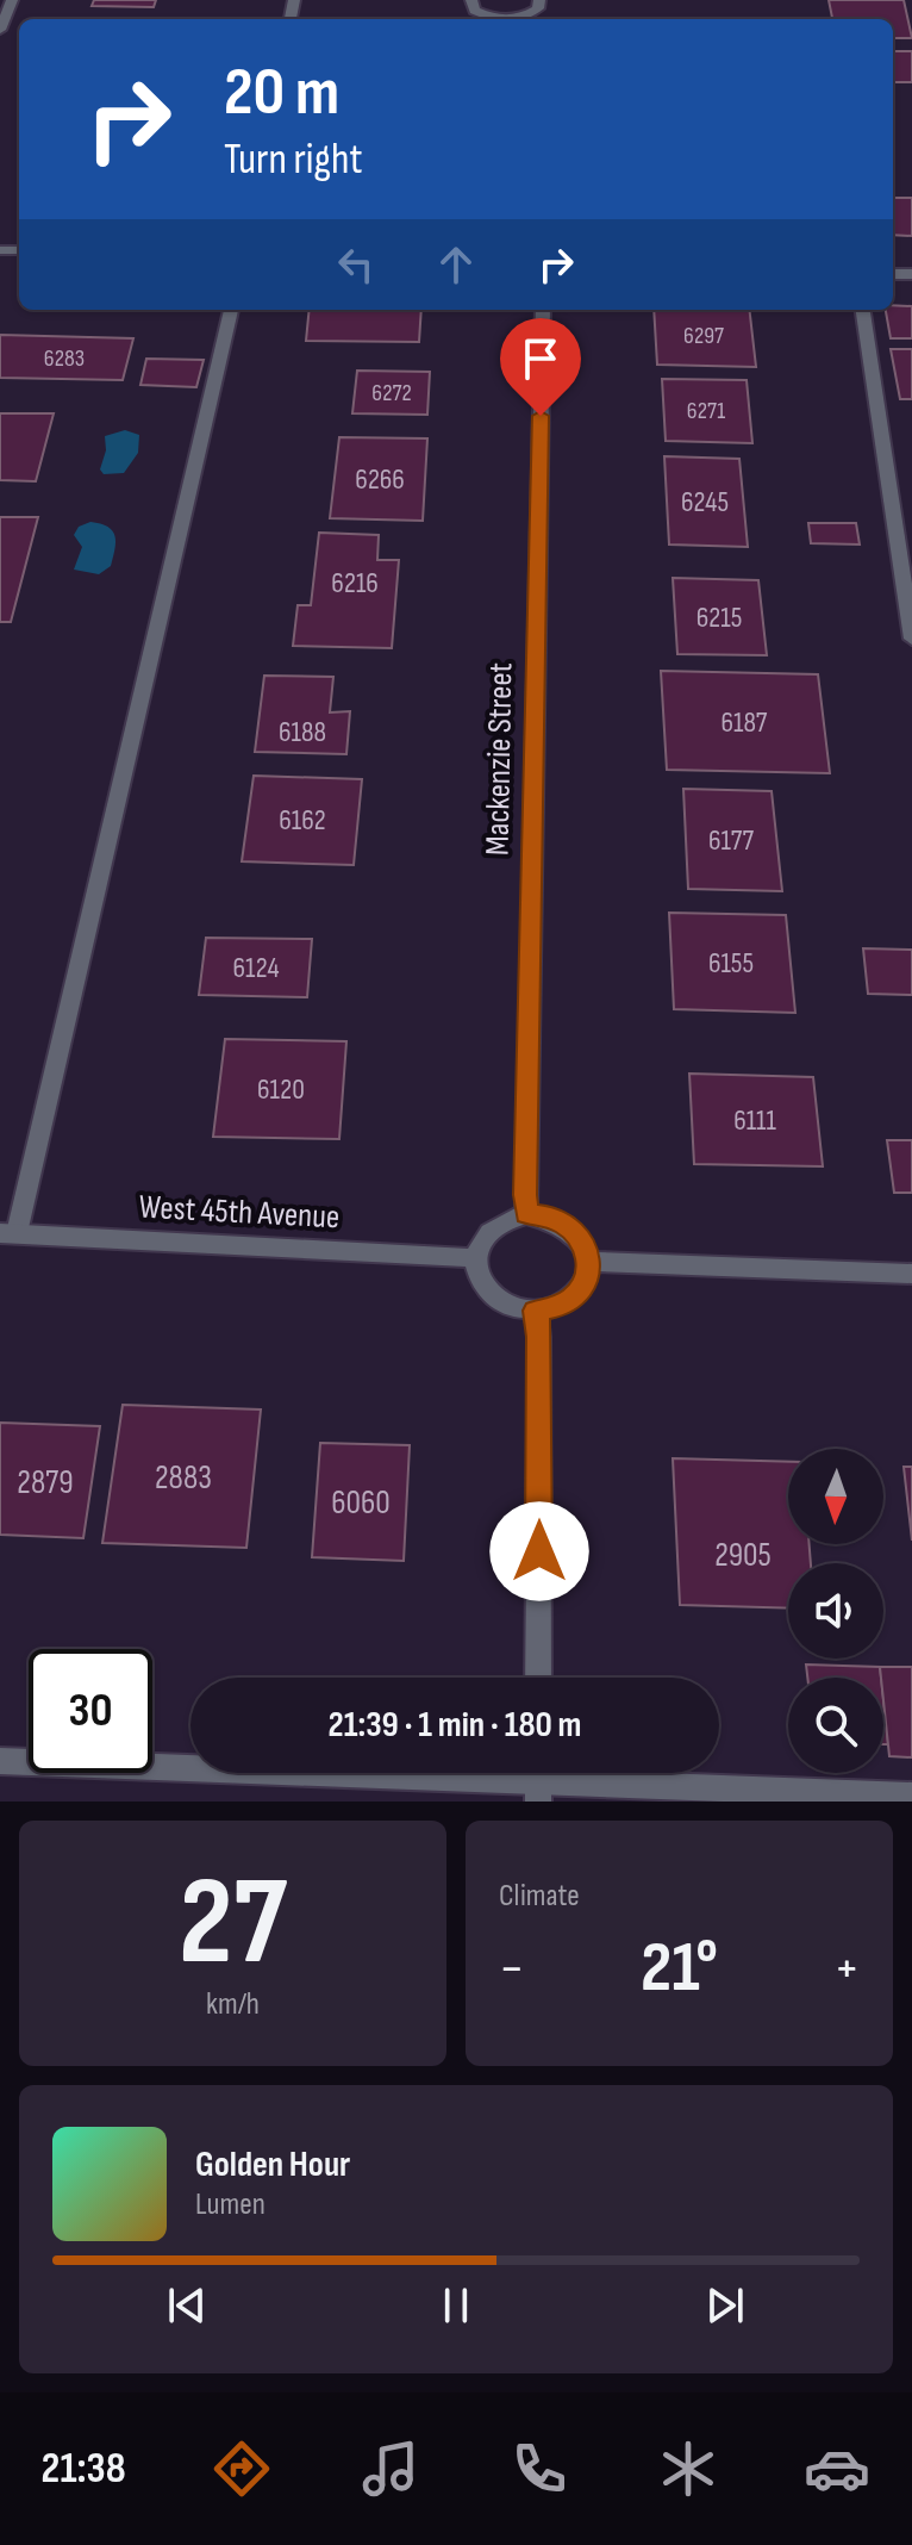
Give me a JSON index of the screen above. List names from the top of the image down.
{
  "streets": {
    "street": ["Mackenzie Street", "West 45th Avenue"]
  },
  "crossings": [
    ["Mackenzie Street", "West 45th Avenue"]
  ],
  "house_numbers": [
    "6297",
    "6283",
    "6272",
    "6271",
    "6266",
    "6245",
    "6216",
    "6215",
    "6187",
    "6188",
    "6162",
    "6177",
    "6155",
    "6124",
    "6120",
    "6111",
    "2883",
    "2879",
    "6060",
    "2905"
  ],
  "north": "bottom",
  "page": {
    "turn": ["20 m", "Turn right"],
    "limit": "30",
    "trip": "21:39 · 1 min · 180 m",
    "tile": [
      ["27", "km/h"],
      "Climate"
    ],
    "heat": ["−", "21°", "+"],
    "song": ["Golden Hour", "Lumen"],
    "tabs": "21:38"
  }
}
